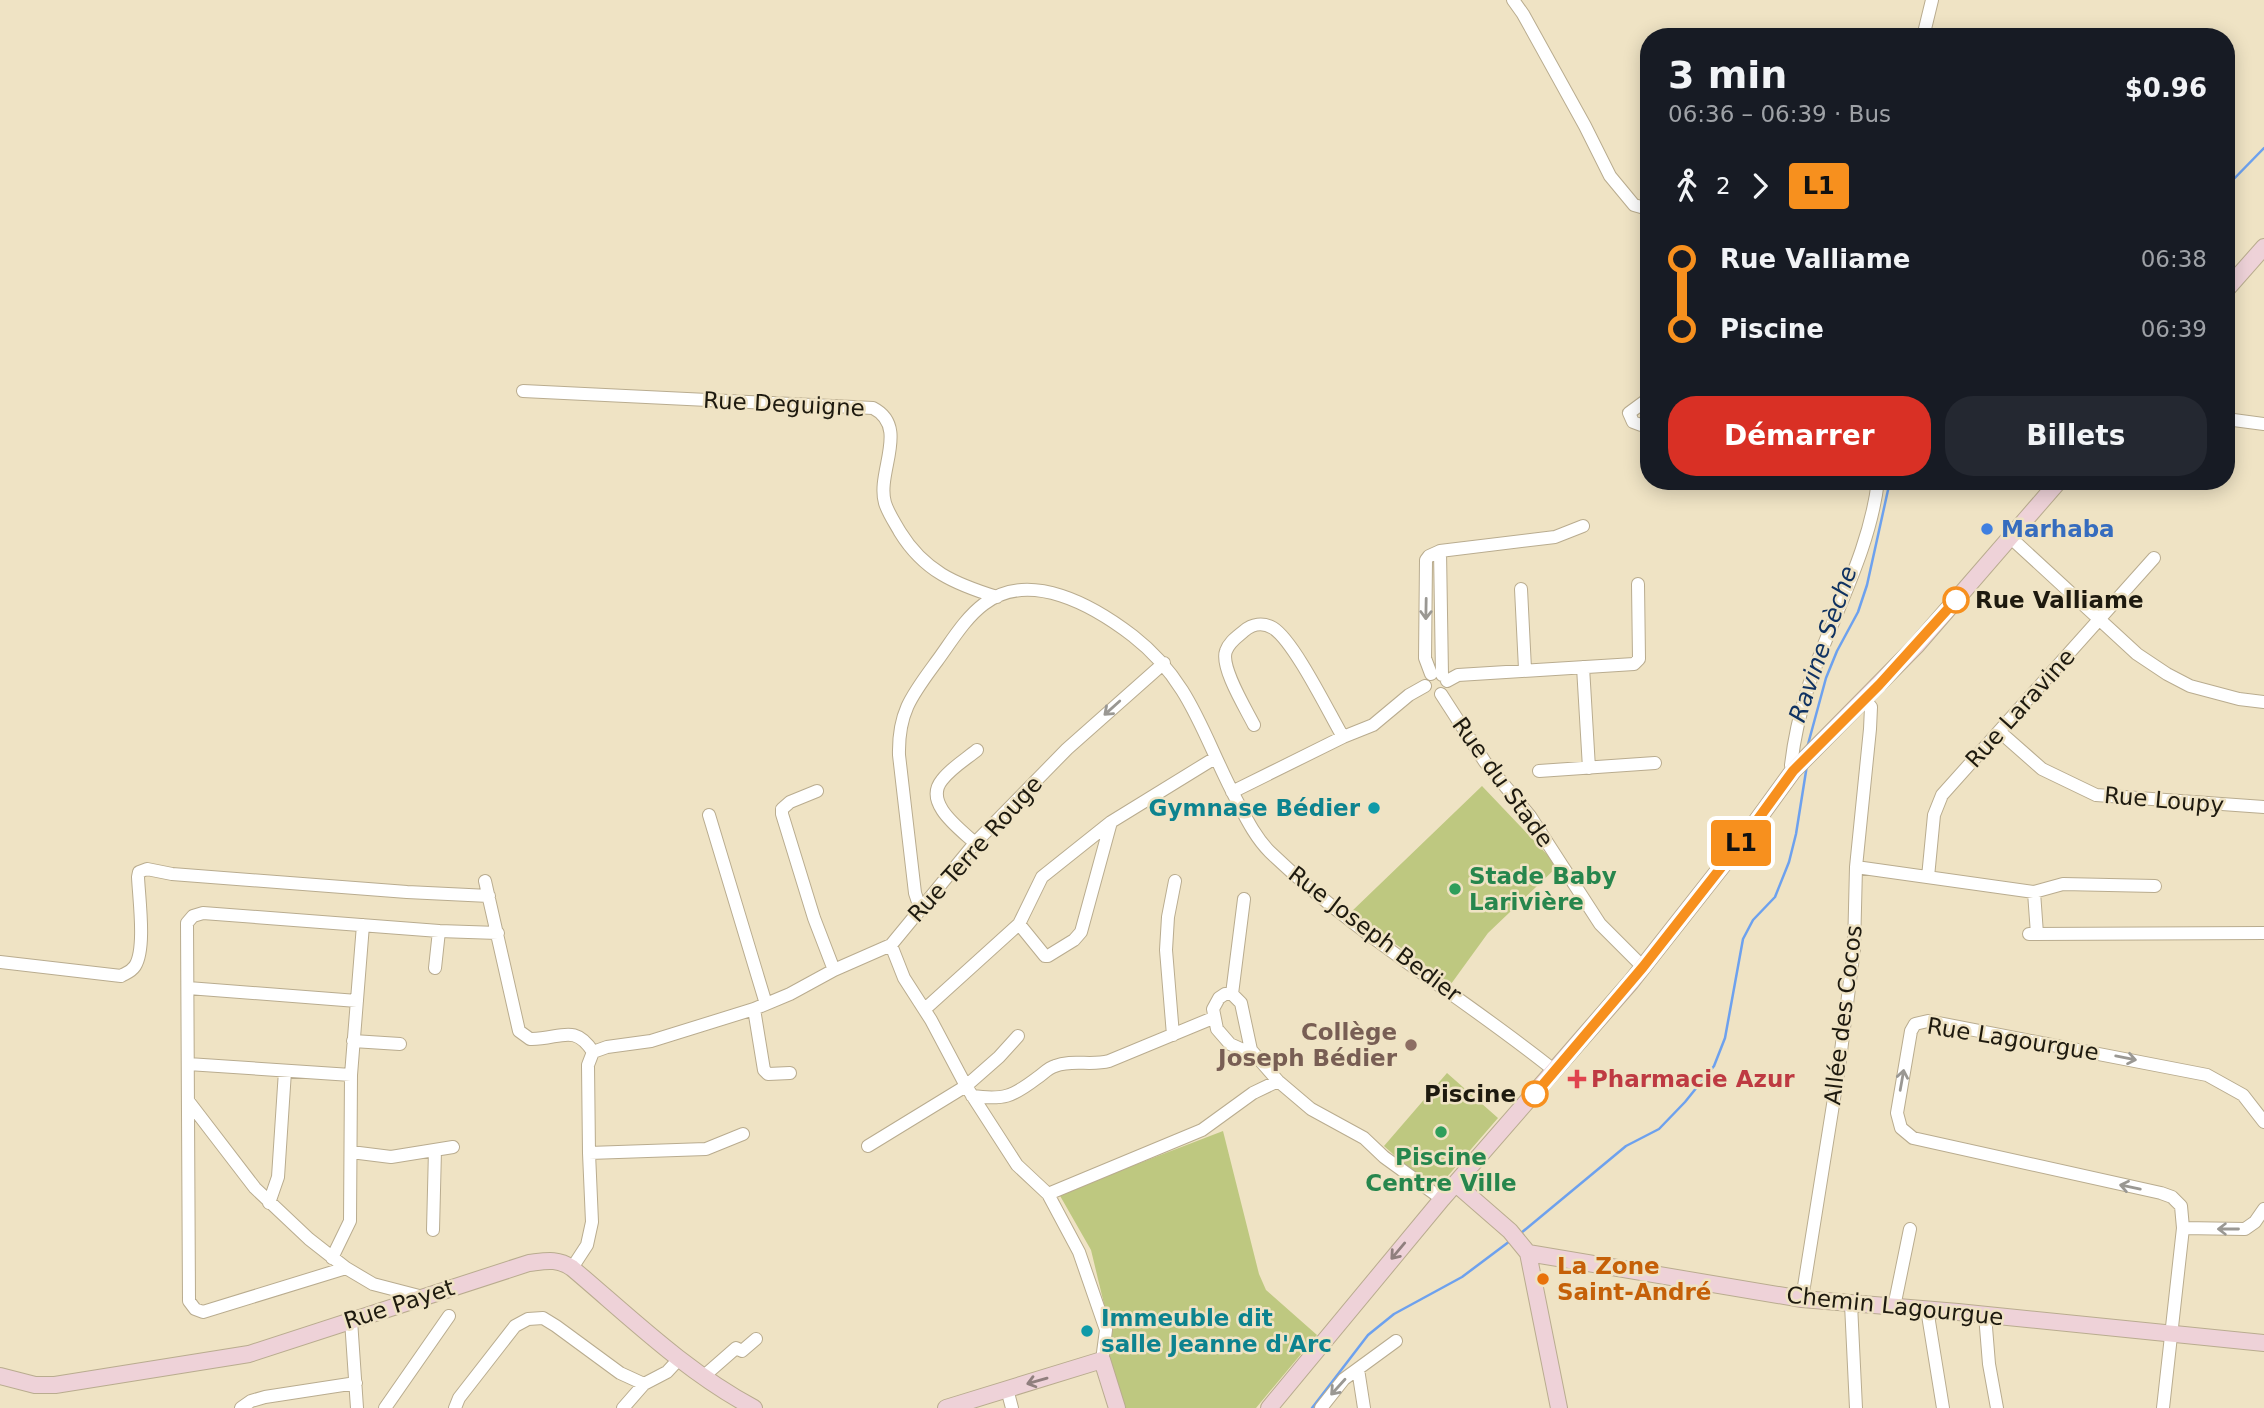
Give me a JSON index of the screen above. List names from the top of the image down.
{
  "streets": {
    "street": [
      "Rue Deguigne",
      "Rue Laravine",
      "Rue du Stade",
      "Rue Loupy",
      "Rue Terre Rouge",
      "Rue Joseph Bedier",
      "Allée des Cocos",
      "Rue Lagourgue",
      "Rue Payet",
      "Chemin Lagourgue"
    ]
  },
  "crossings": [
    ["Rue Deguigne", "Rue Joseph Bedier"],
    ["Rue Laravine", "Rue Loupy"],
    ["Rue Terre Rouge", "Rue Joseph Bedier"],
    ["Allée des Cocos", "Chemin Lagourgue"]
  ],
  "water": ["Ravine Sèche"],
  "places": {
    "other": [
      "Marhaba",
      "Rue Valliame",
      "Gymnase Bédier",
      "Stade Baby Larivière",
      "Collège Joseph Bédier",
      "Piscine",
      "Piscine Centre Ville",
      "La Zone Saint-André",
      "Immeuble dit salle Jeanne d'Arc"
    ],
    "health": ["Pharmacie Azur"]
  },
  "lines": ["bus line L1"],
  "page": {
    "on_map": "L1",
    "heading": ["3 min", "06:36 – 06:39 · Bus", "$0.96"],
    "legs": ["2", "L1"],
    "list": [
      {
        "name": "Rue Valliame",
        "value": "06:38"
      },
      {
        "name": "Piscine",
        "value": "06:39"
      }
    ],
    "buttons": ["Démarrer", "Billets"]
  }
}
